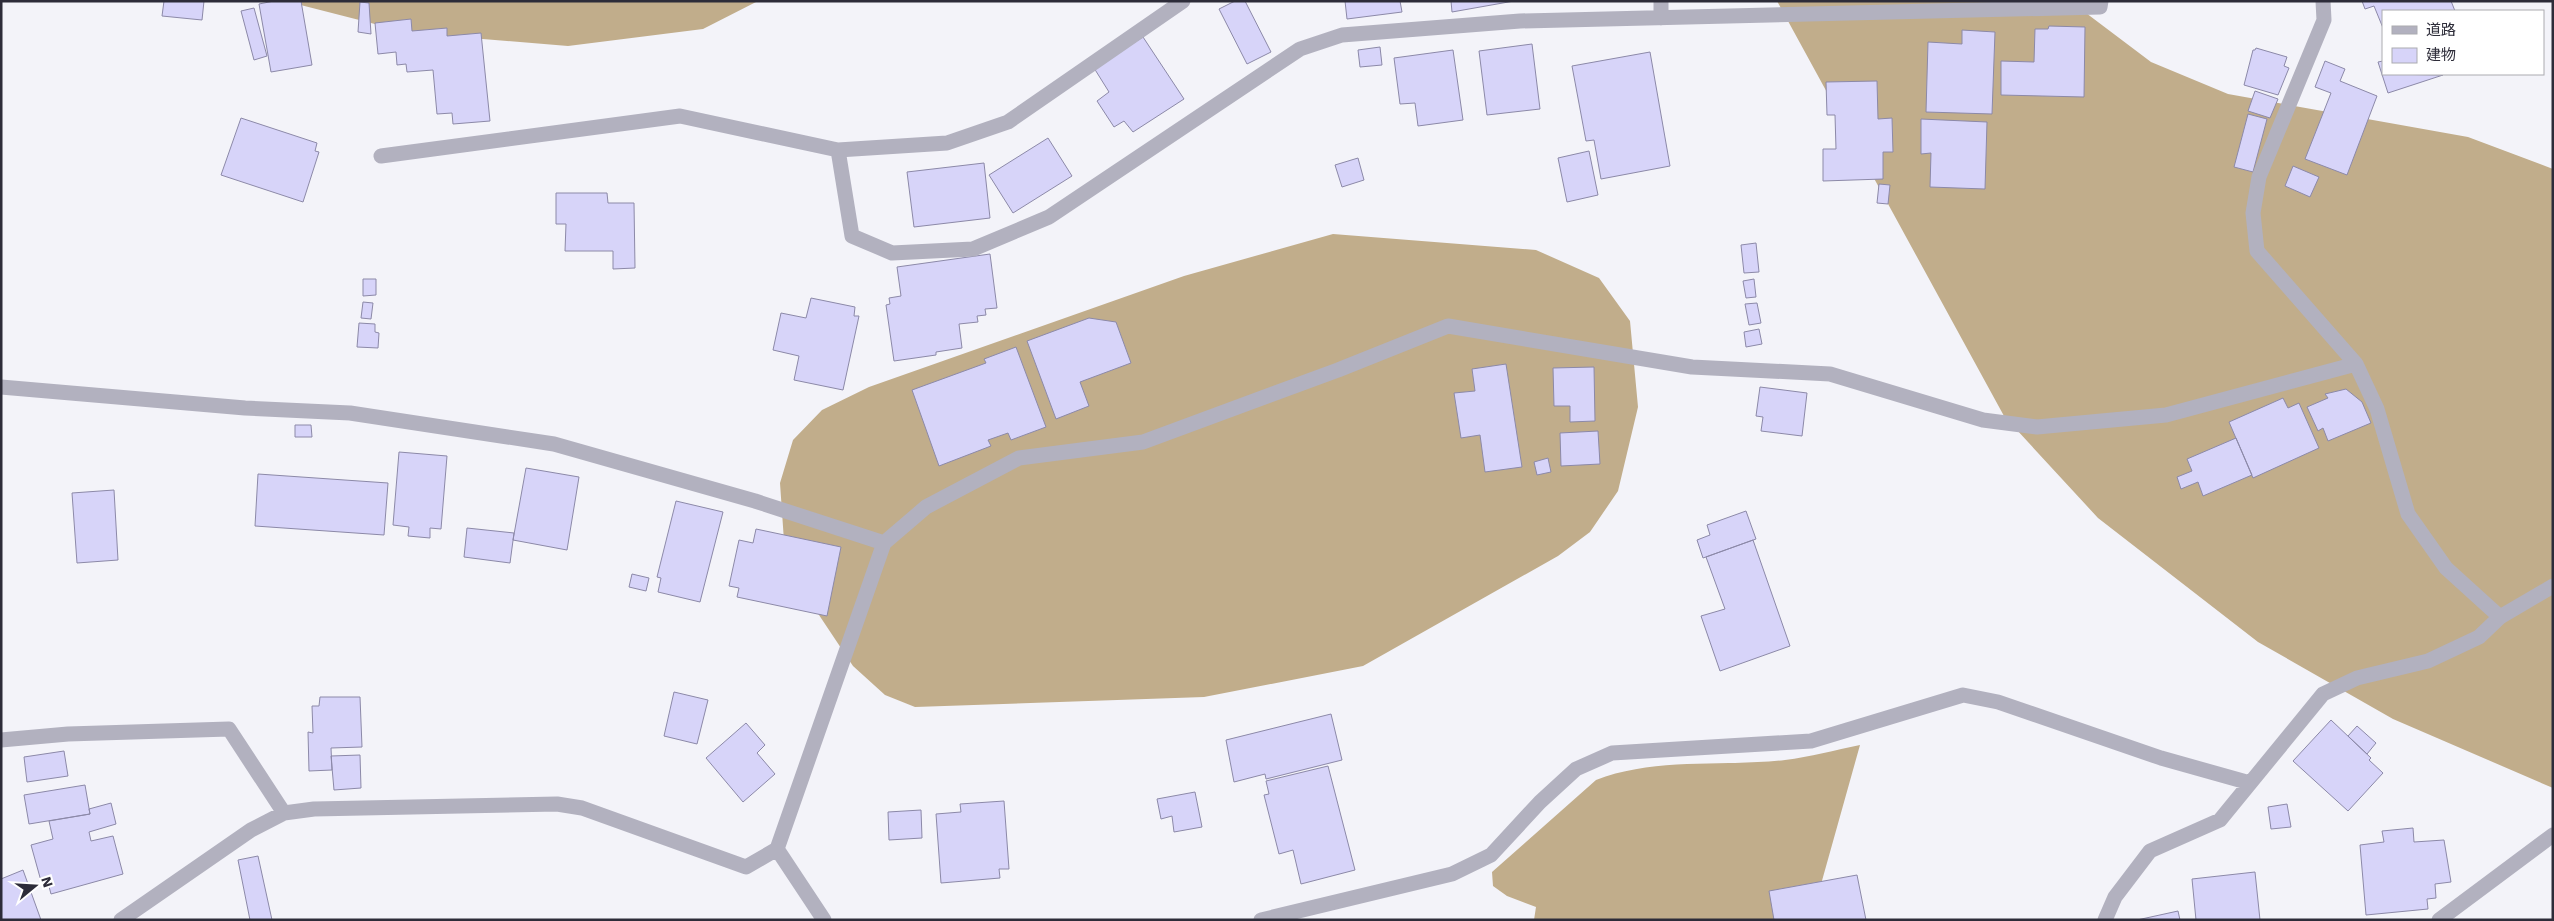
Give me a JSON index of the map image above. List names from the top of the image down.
{
  "legend": ["道路", "建物"],
  "north": "right"
}
